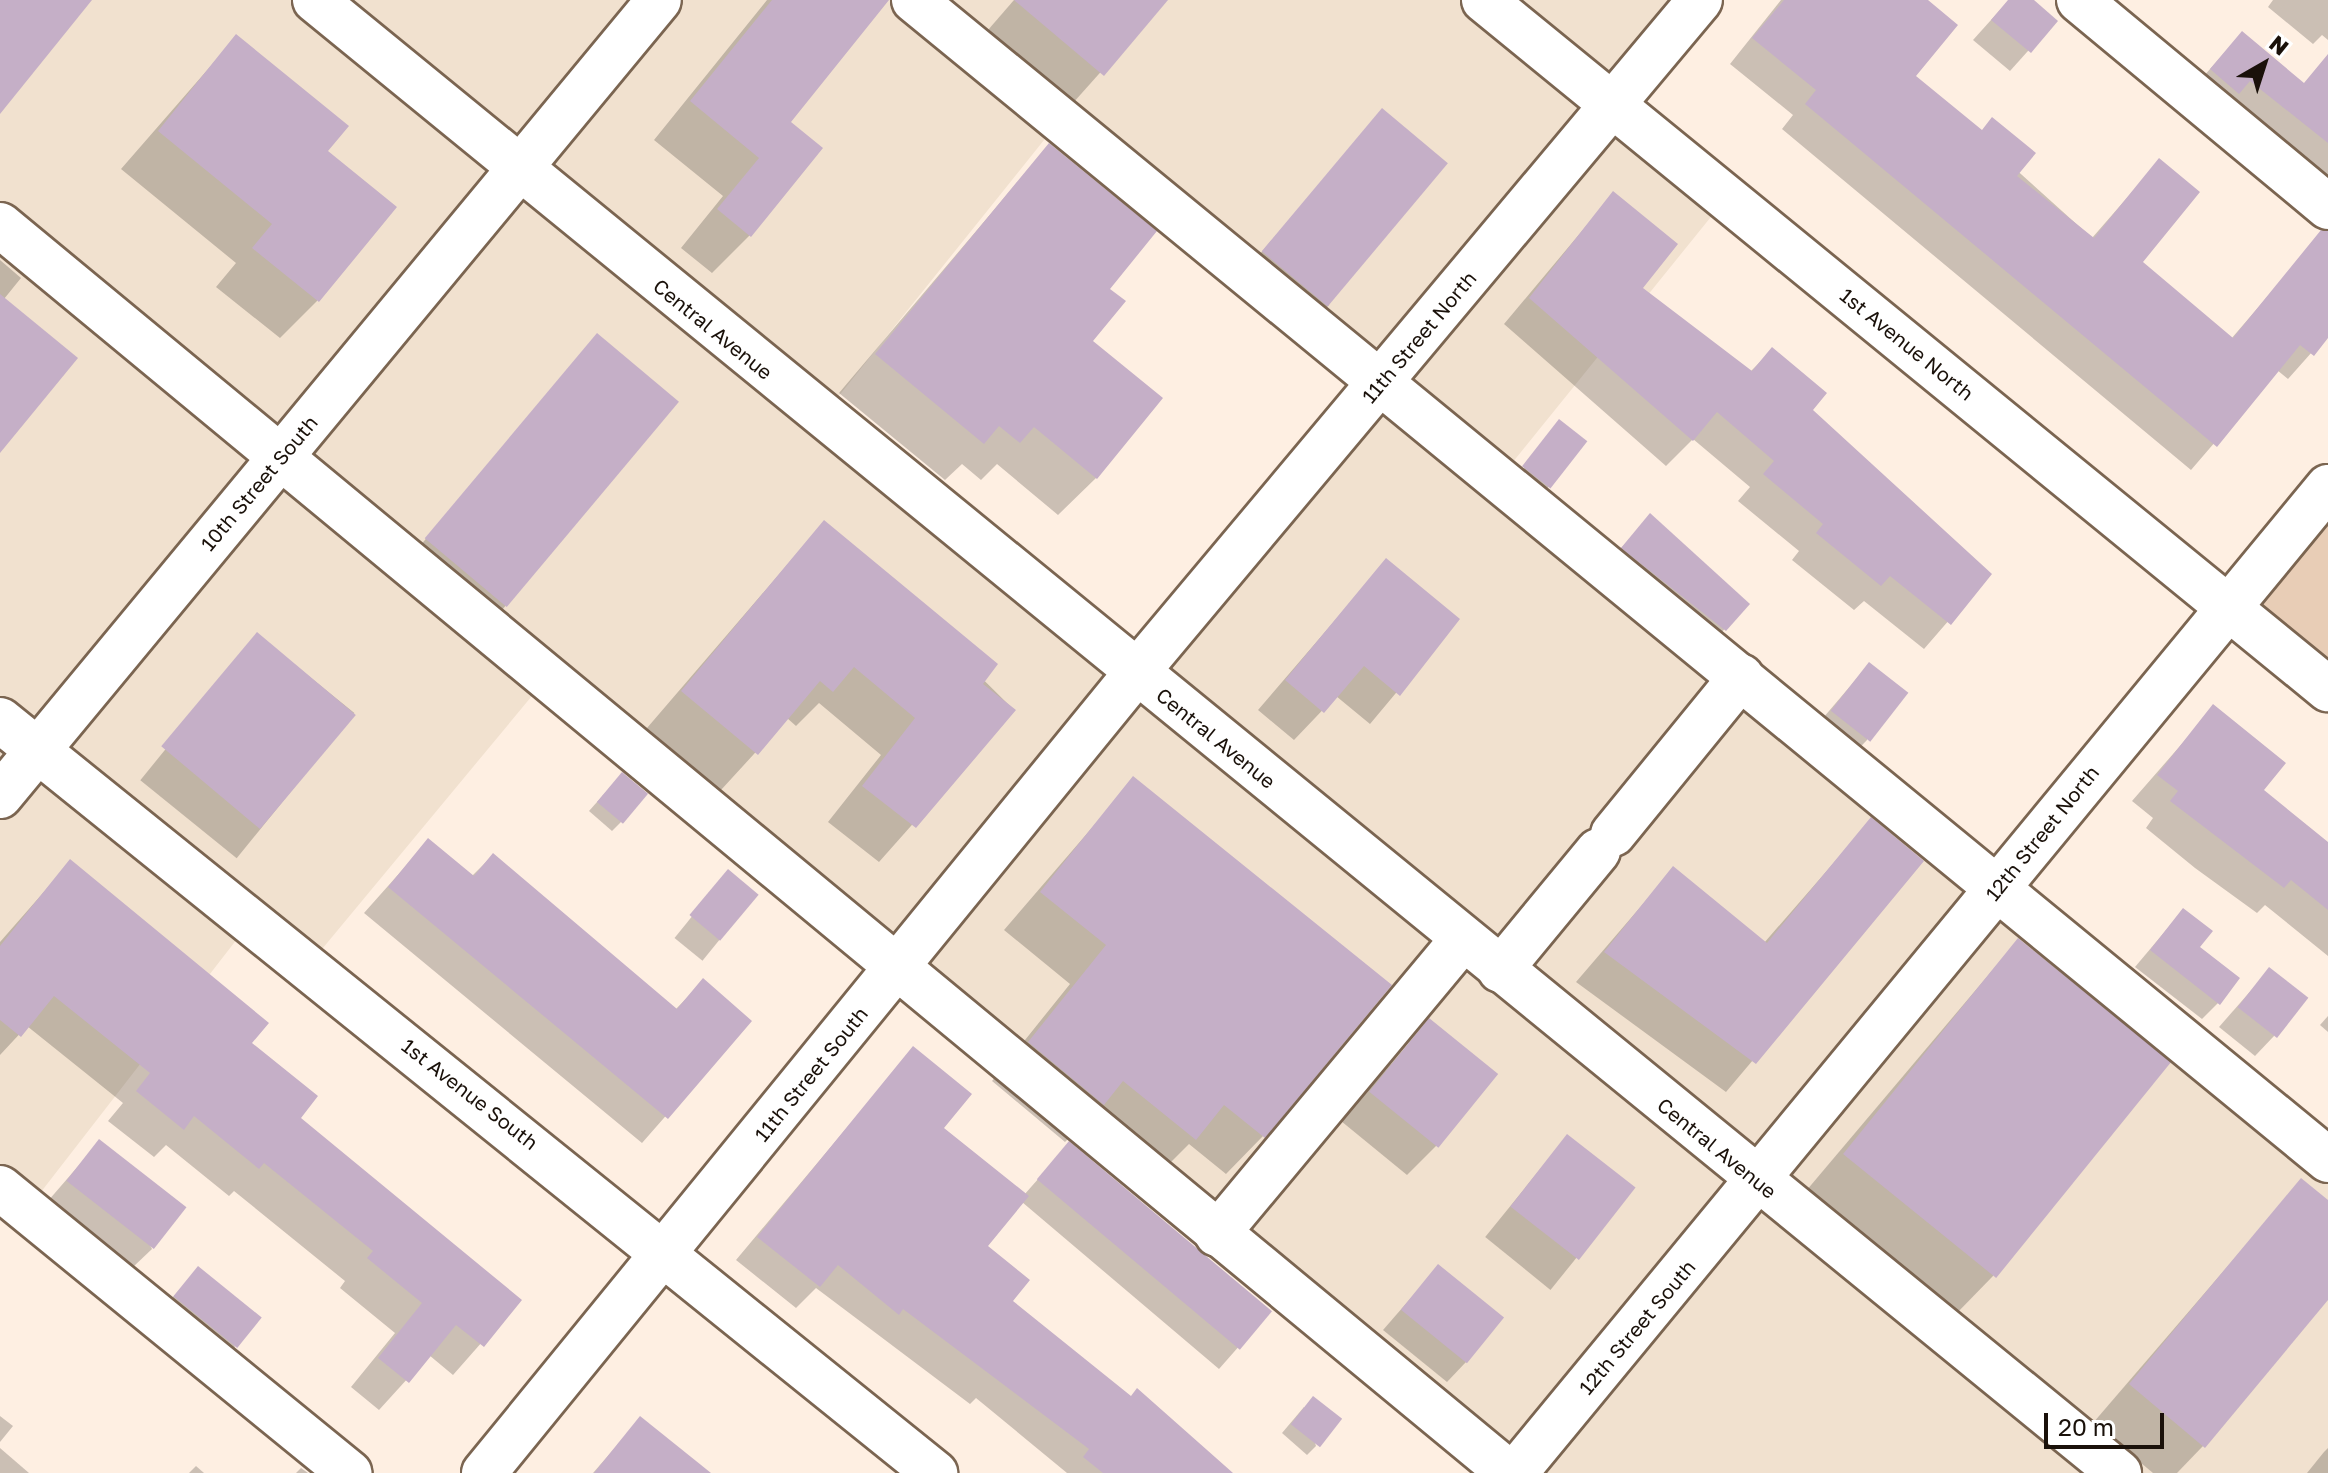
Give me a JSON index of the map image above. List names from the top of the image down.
{
  "streets": {
    "street": [
      "Central Avenue",
      "11th Street North",
      "1st Avenue North",
      "10th Street South",
      "12th Street North",
      "11th Street South",
      "1st Avenue South",
      "12th Street South"
    ]
  },
  "crossings": [
    ["Central Avenue", "11th Street North"],
    ["Central Avenue", "10th Street South"],
    ["Central Avenue", "12th Street North"],
    ["Central Avenue", "11th Street South"],
    ["Central Avenue", "12th Street South"],
    ["11th Street North", "1st Avenue North"],
    ["11th Street North", "11th Street South"],
    ["1st Avenue North", "12th Street North"],
    ["10th Street South", "1st Avenue South"],
    ["12th Street North", "12th Street South"],
    ["11th Street South", "1st Avenue South"]
  ],
  "scale_bar": "20 m",
  "north": "top right"
}
